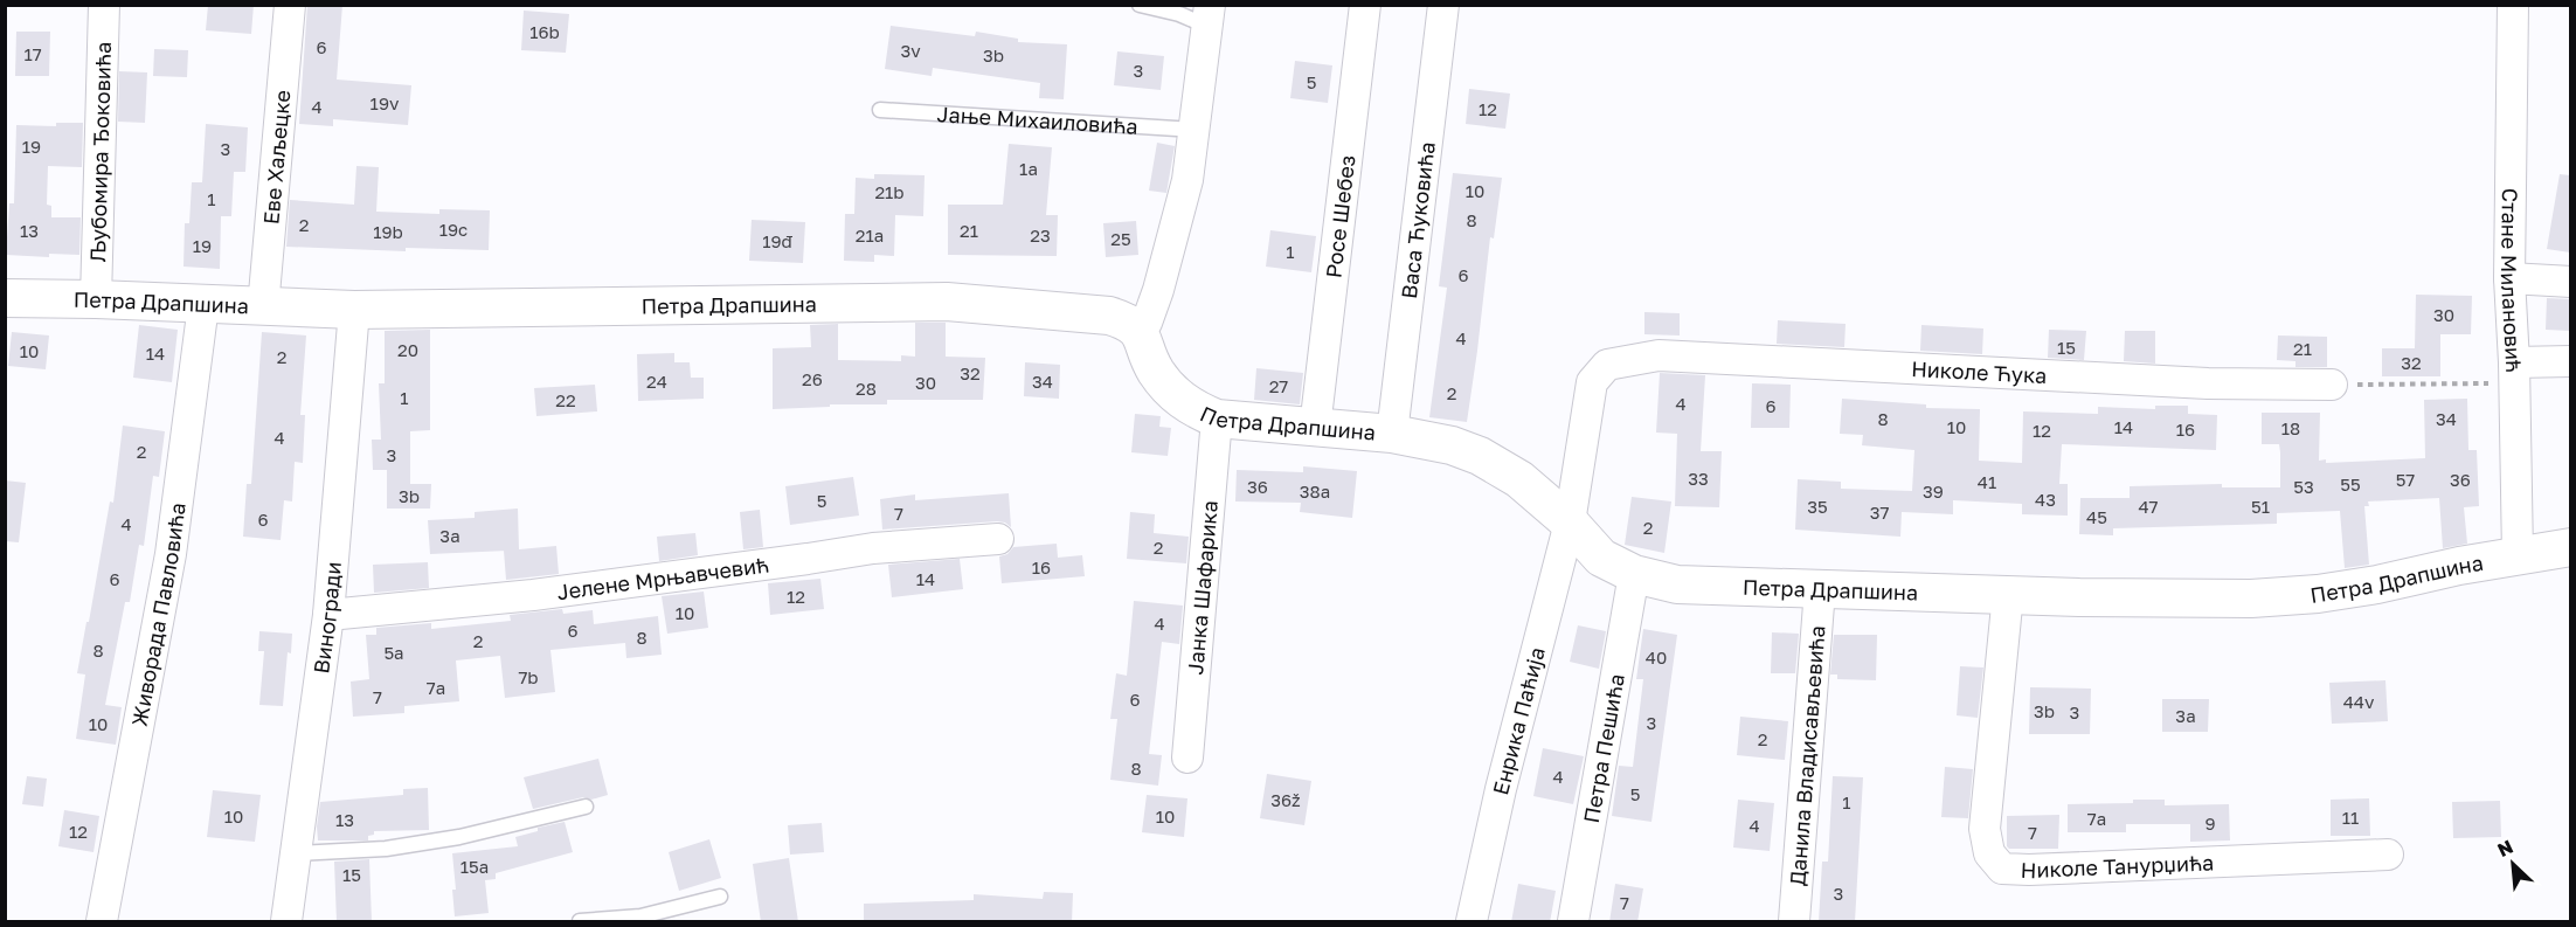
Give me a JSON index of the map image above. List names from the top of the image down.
{
  "streets": {
    "street": [
      "Љубомира Ђоковића",
      "Еве Хаљецке",
      "Росе Шебез",
      "Васа Ћуковића",
      "Стане Милановић",
      "Петра Драпшина",
      "Николе Ћука",
      "Јелене Мрњавчевић",
      "Јанка Шафарика",
      "Живорада Павловића",
      "Виногради",
      "Енрика Паћија",
      "Петра Пешића",
      "Данила Владисављевића",
      "Николе Танурџића"
    ],
    "lane": ["Јање Михаиловића"]
  },
  "crossings": [
    ["Љубомира Ђоковића", "Петра Драпшина"],
    ["Еве Хаљецке", "Петра Драпшина"],
    ["Росе Шебез", "Петра Драпшина"],
    ["Васа Ћуковића", "Петра Драпшина"],
    ["Стане Милановић", "Петра Драпшина"],
    ["Петра Драпшина", "Николе Ћука"],
    ["Петра Драпшина", "Јанка Шафарика"],
    ["Петра Драпшина", "Живорада Павловића"],
    ["Петра Драпшина", "Виногради"],
    ["Петра Драпшина", "Енрика Паћија"],
    ["Петра Драпшина", "Петра Пешића"],
    ["Петра Драпшина", "Данила Владисављевића"],
    ["Петра Драпшина", "Николе Танурџића"],
    ["Николе Ћука", "Енрика Паћија"],
    ["Јелене Мрњавчевић", "Виногради"]
  ],
  "house_numbers": [
    "16b",
    "6",
    "3v",
    "17",
    "3b",
    "3",
    "5",
    "19v",
    "4",
    "12",
    "19",
    "3",
    "1a",
    "10",
    "21b",
    "1",
    "8",
    "2",
    "19c",
    "13",
    "21",
    "19b",
    "21a",
    "23",
    "25",
    "19đ",
    "19",
    "1",
    "6",
    "30",
    "4",
    "15",
    "21",
    "20",
    "10",
    "14",
    "2",
    "32",
    "32",
    "26",
    "24",
    "34",
    "30",
    "27",
    "28",
    "2",
    "1",
    "22",
    "4",
    "6",
    "8",
    "34",
    "10",
    "14",
    "18",
    "16",
    "12",
    "4",
    "2",
    "3",
    "33",
    "57",
    "36",
    "41",
    "55",
    "36",
    "53",
    "38a",
    "39",
    "3b",
    "43",
    "5",
    "35",
    "47",
    "51",
    "37",
    "7",
    "45",
    "6",
    "4",
    "2",
    "3a",
    "2",
    "16",
    "6",
    "14",
    "12",
    "10",
    "4",
    "6",
    "8",
    "2",
    "8",
    "5a",
    "40",
    "7b",
    "7a",
    "7",
    "6",
    "44v",
    "3b",
    "3",
    "3a",
    "3",
    "10",
    "2",
    "8",
    "4",
    "5",
    "36ž",
    "1",
    "10",
    "10",
    "11",
    "7a",
    "13",
    "9",
    "4",
    "12",
    "7",
    "15a",
    "15",
    "3",
    "7"
  ],
  "north": "top left"
}
